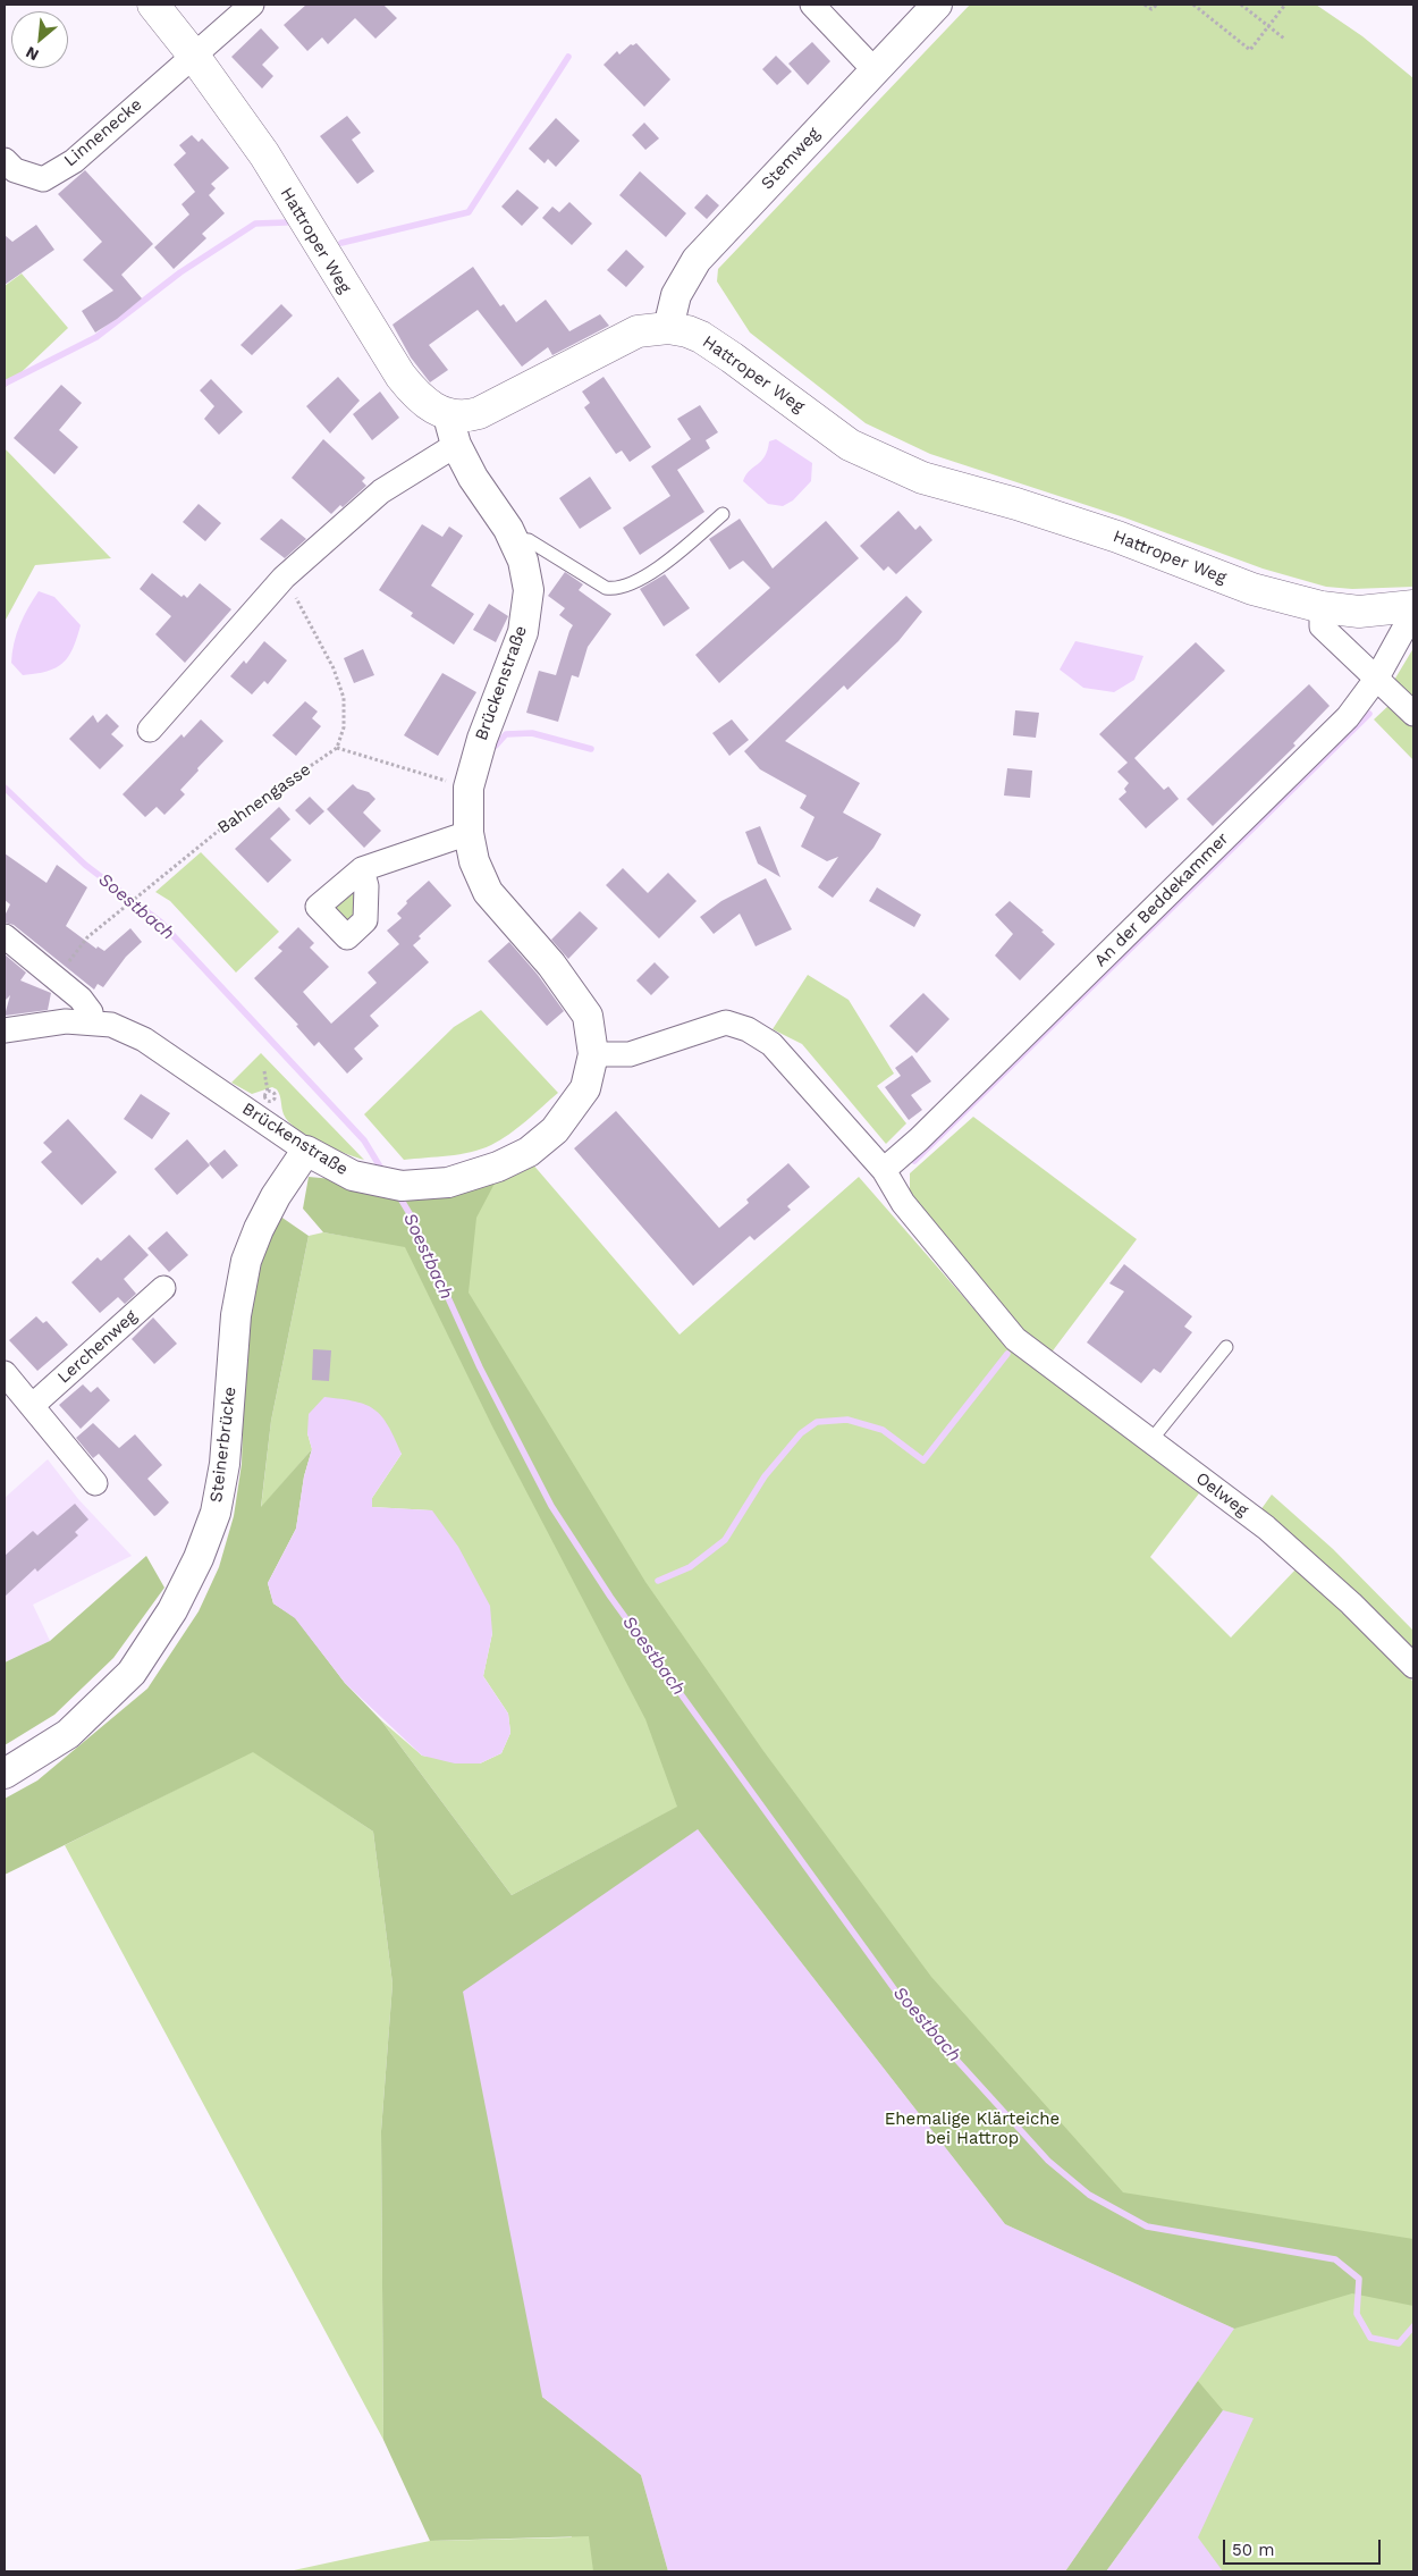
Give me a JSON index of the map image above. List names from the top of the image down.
{
  "streets": {
    "main road": ["Hattroper Weg"],
    "street": [
      "Linnenecke",
      "Stemweg",
      "Brückenstraße",
      "An der Beddekammer",
      "Lerchenweg",
      "Steinerbrücke",
      "Oelweg"
    ],
    "path": ["Bahnengasse"]
  },
  "crossings": [
    ["Linnenecke", "Hattroper Weg"],
    ["Stemweg", "Hattroper Weg"],
    ["Hattroper Weg", "Brückenstraße"],
    ["Hattroper Weg", "An der Beddekammer"],
    ["Brückenstraße", "Steinerbrücke"],
    ["An der Beddekammer", "Oelweg"]
  ],
  "water": ["Soestbach"],
  "parks": ["Ehemalige Klärteiche bei Hattrop"],
  "scale_bar": "50 m",
  "north": "bottom left"
}
